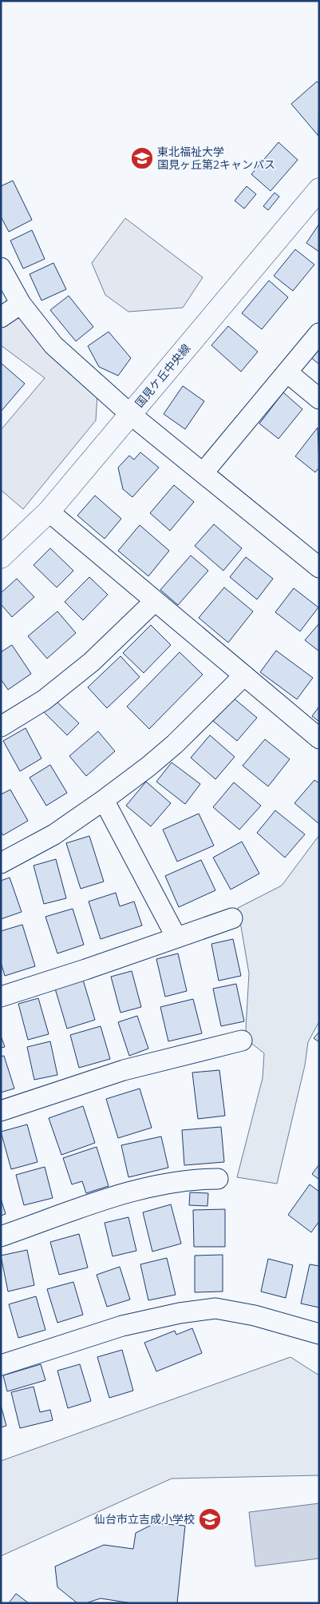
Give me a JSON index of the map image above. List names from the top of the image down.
{
  "streets": {
    "street": ["国見ケ丘中央線"]
  },
  "places": {
    "school or university": ["東北福祉大学 国見ヶ丘第2キャンパス", "仙台市立吉成小学校"]
  }
}
